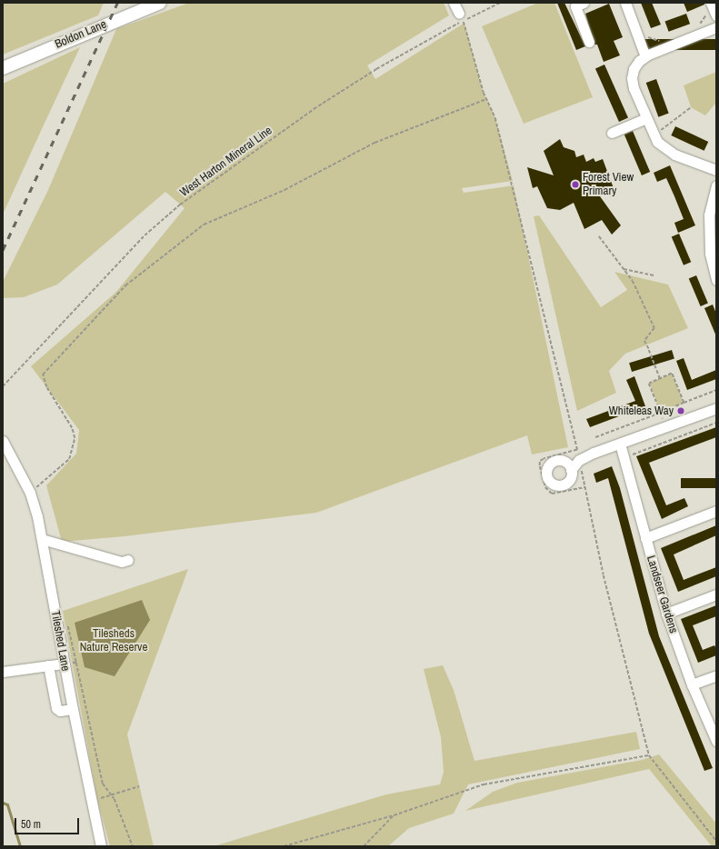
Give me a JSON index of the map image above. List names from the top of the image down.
{
  "streets": {
    "main road": ["Boldon Lane"],
    "street": ["Landseer Gardens", "Tileshed Lane"],
    "path": ["West Harton Mineral Line"]
  },
  "parks": ["Tilesheds Nature Reserve"],
  "places": ["Forest View Primary", "Whiteleas Way"],
  "scale_bar": "50 m"
}
